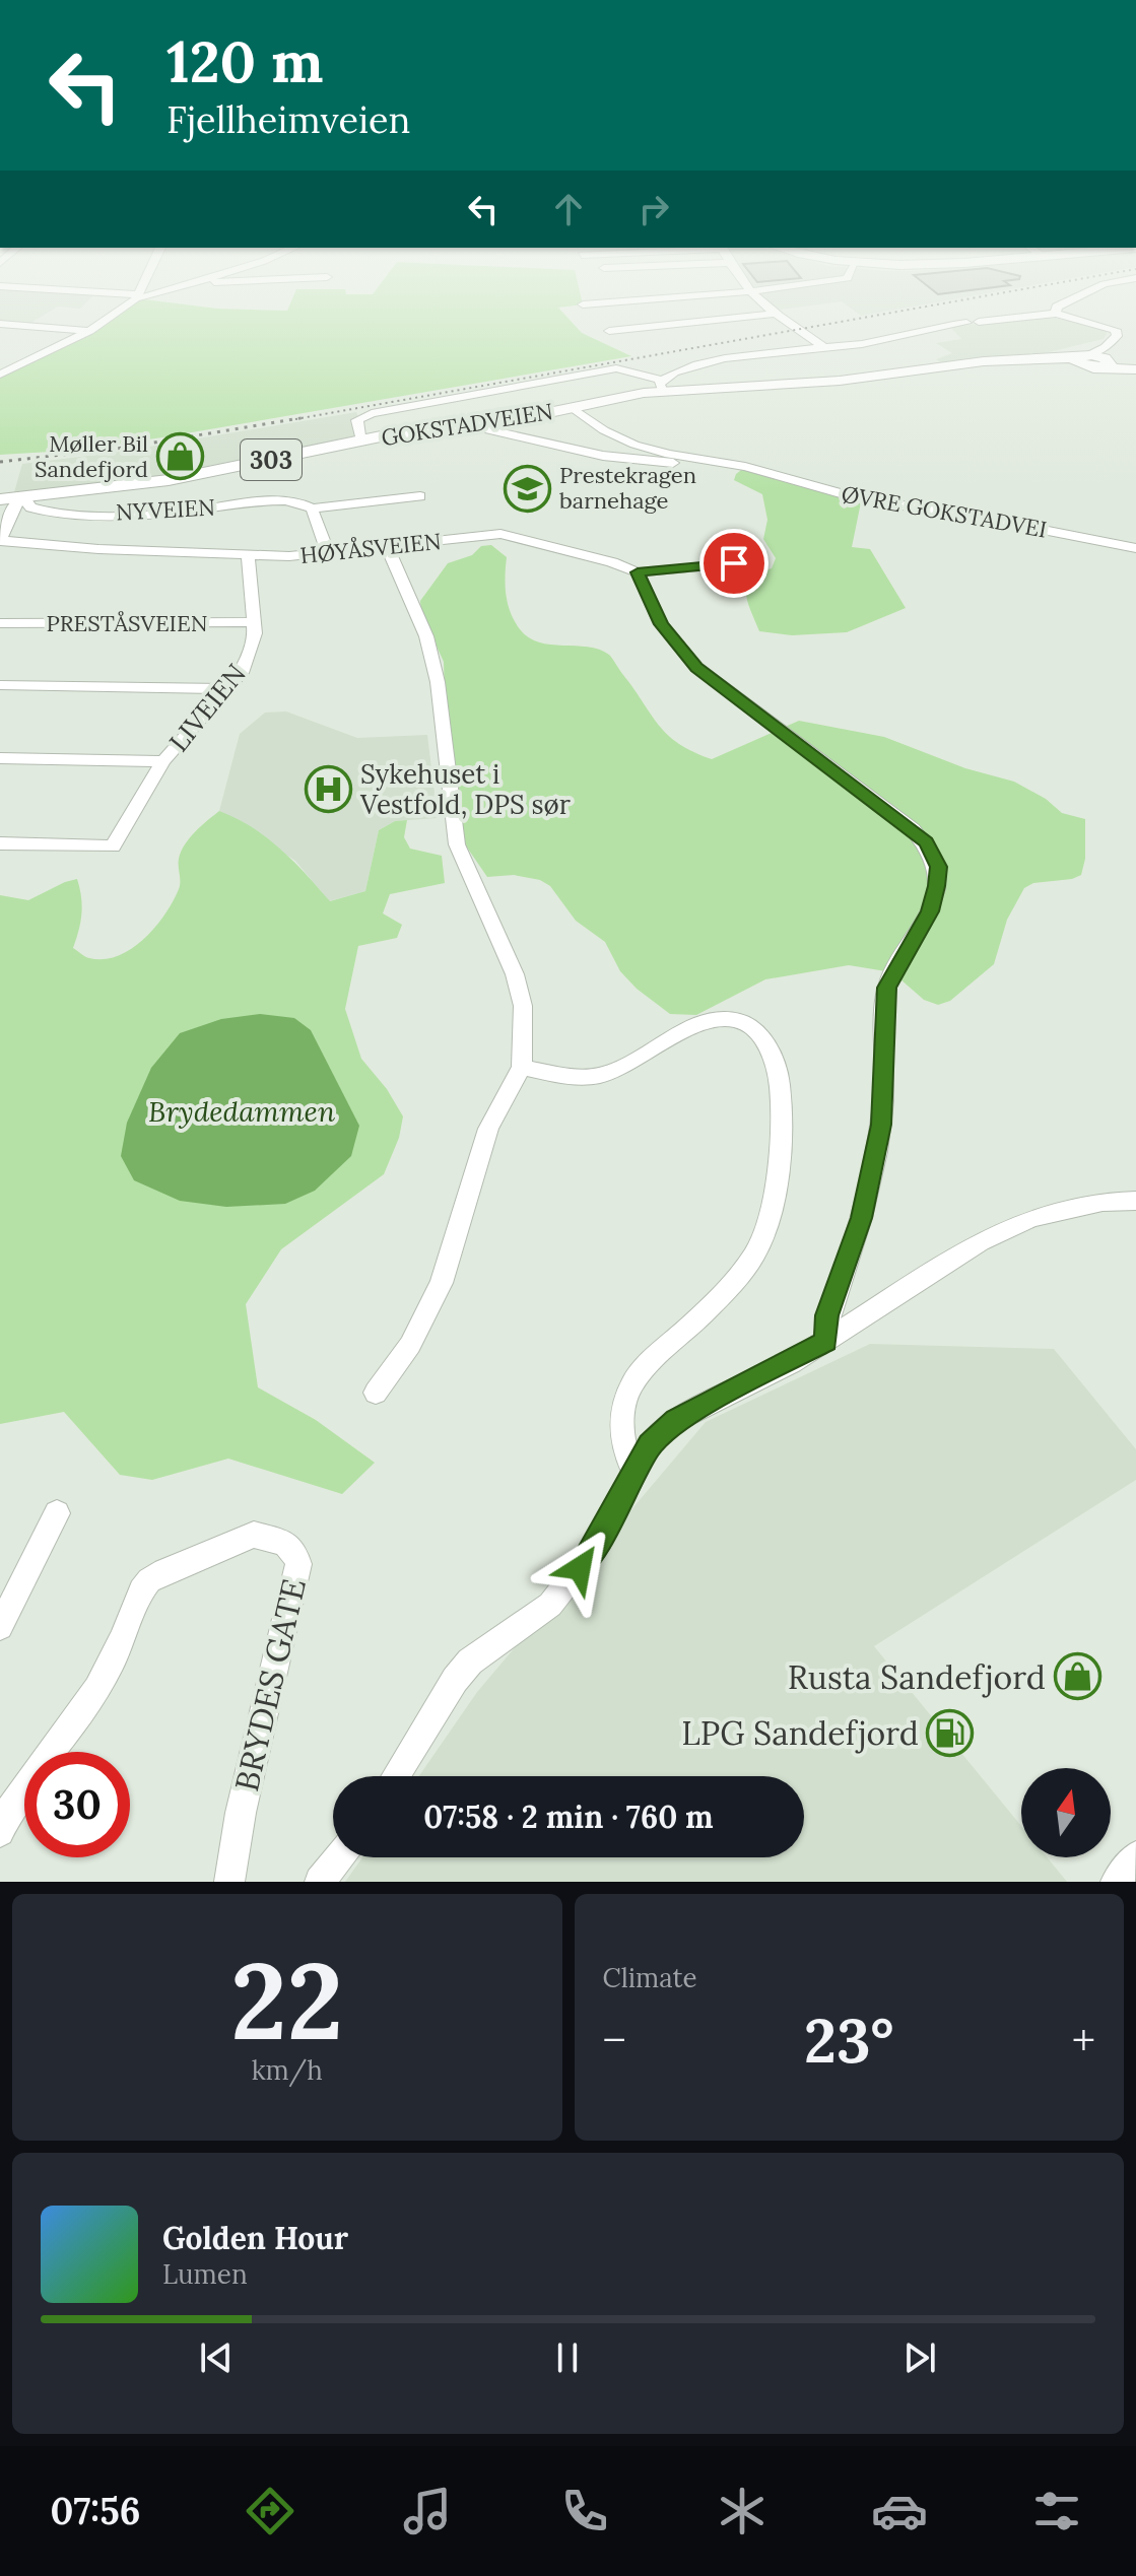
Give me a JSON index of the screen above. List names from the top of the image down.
{
  "streets": {
    "main road": ["GOKSTADVEIEN", "303"],
    "street": [
      "NYVEIEN",
      "ØVRE GOKSTADVEI",
      "HØYÅSVEIEN",
      "PRESTÅSVEIEN",
      "LIVEIEN",
      "BRYDES GATE"
    ]
  },
  "crossings": [
    ["GOKSTADVEIEN", "303"],
    ["GOKSTADVEIEN", "NYVEIEN"],
    ["GOKSTADVEIEN", "ØVRE GOKSTADVEI"],
    ["HØYÅSVEIEN", "LIVEIEN"],
    ["PRESTÅSVEIEN", "LIVEIEN"]
  ],
  "water": ["Brydedammen"],
  "places": {
    "shop": ["Møller Bil Sandefjord", "Rusta Sandefjord"],
    "school or university": ["Prestekragen barnehage"],
    "hospital": ["Sykehuset i Vestfold, DPS sør"],
    "fuel station": ["LPG Sandefjord"]
  },
  "north": "top",
  "page": {
    "turn": ["120 m", "Fjellheimveien"],
    "limit": "30",
    "trip": "07:58 · 2 min · 760 m",
    "tile": [
      ["22", "km/h"],
      "Climate"
    ],
    "heat": ["−", "23°", "+"],
    "song": ["Golden Hour", "Lumen"],
    "tabs": "07:56"
  }
}
